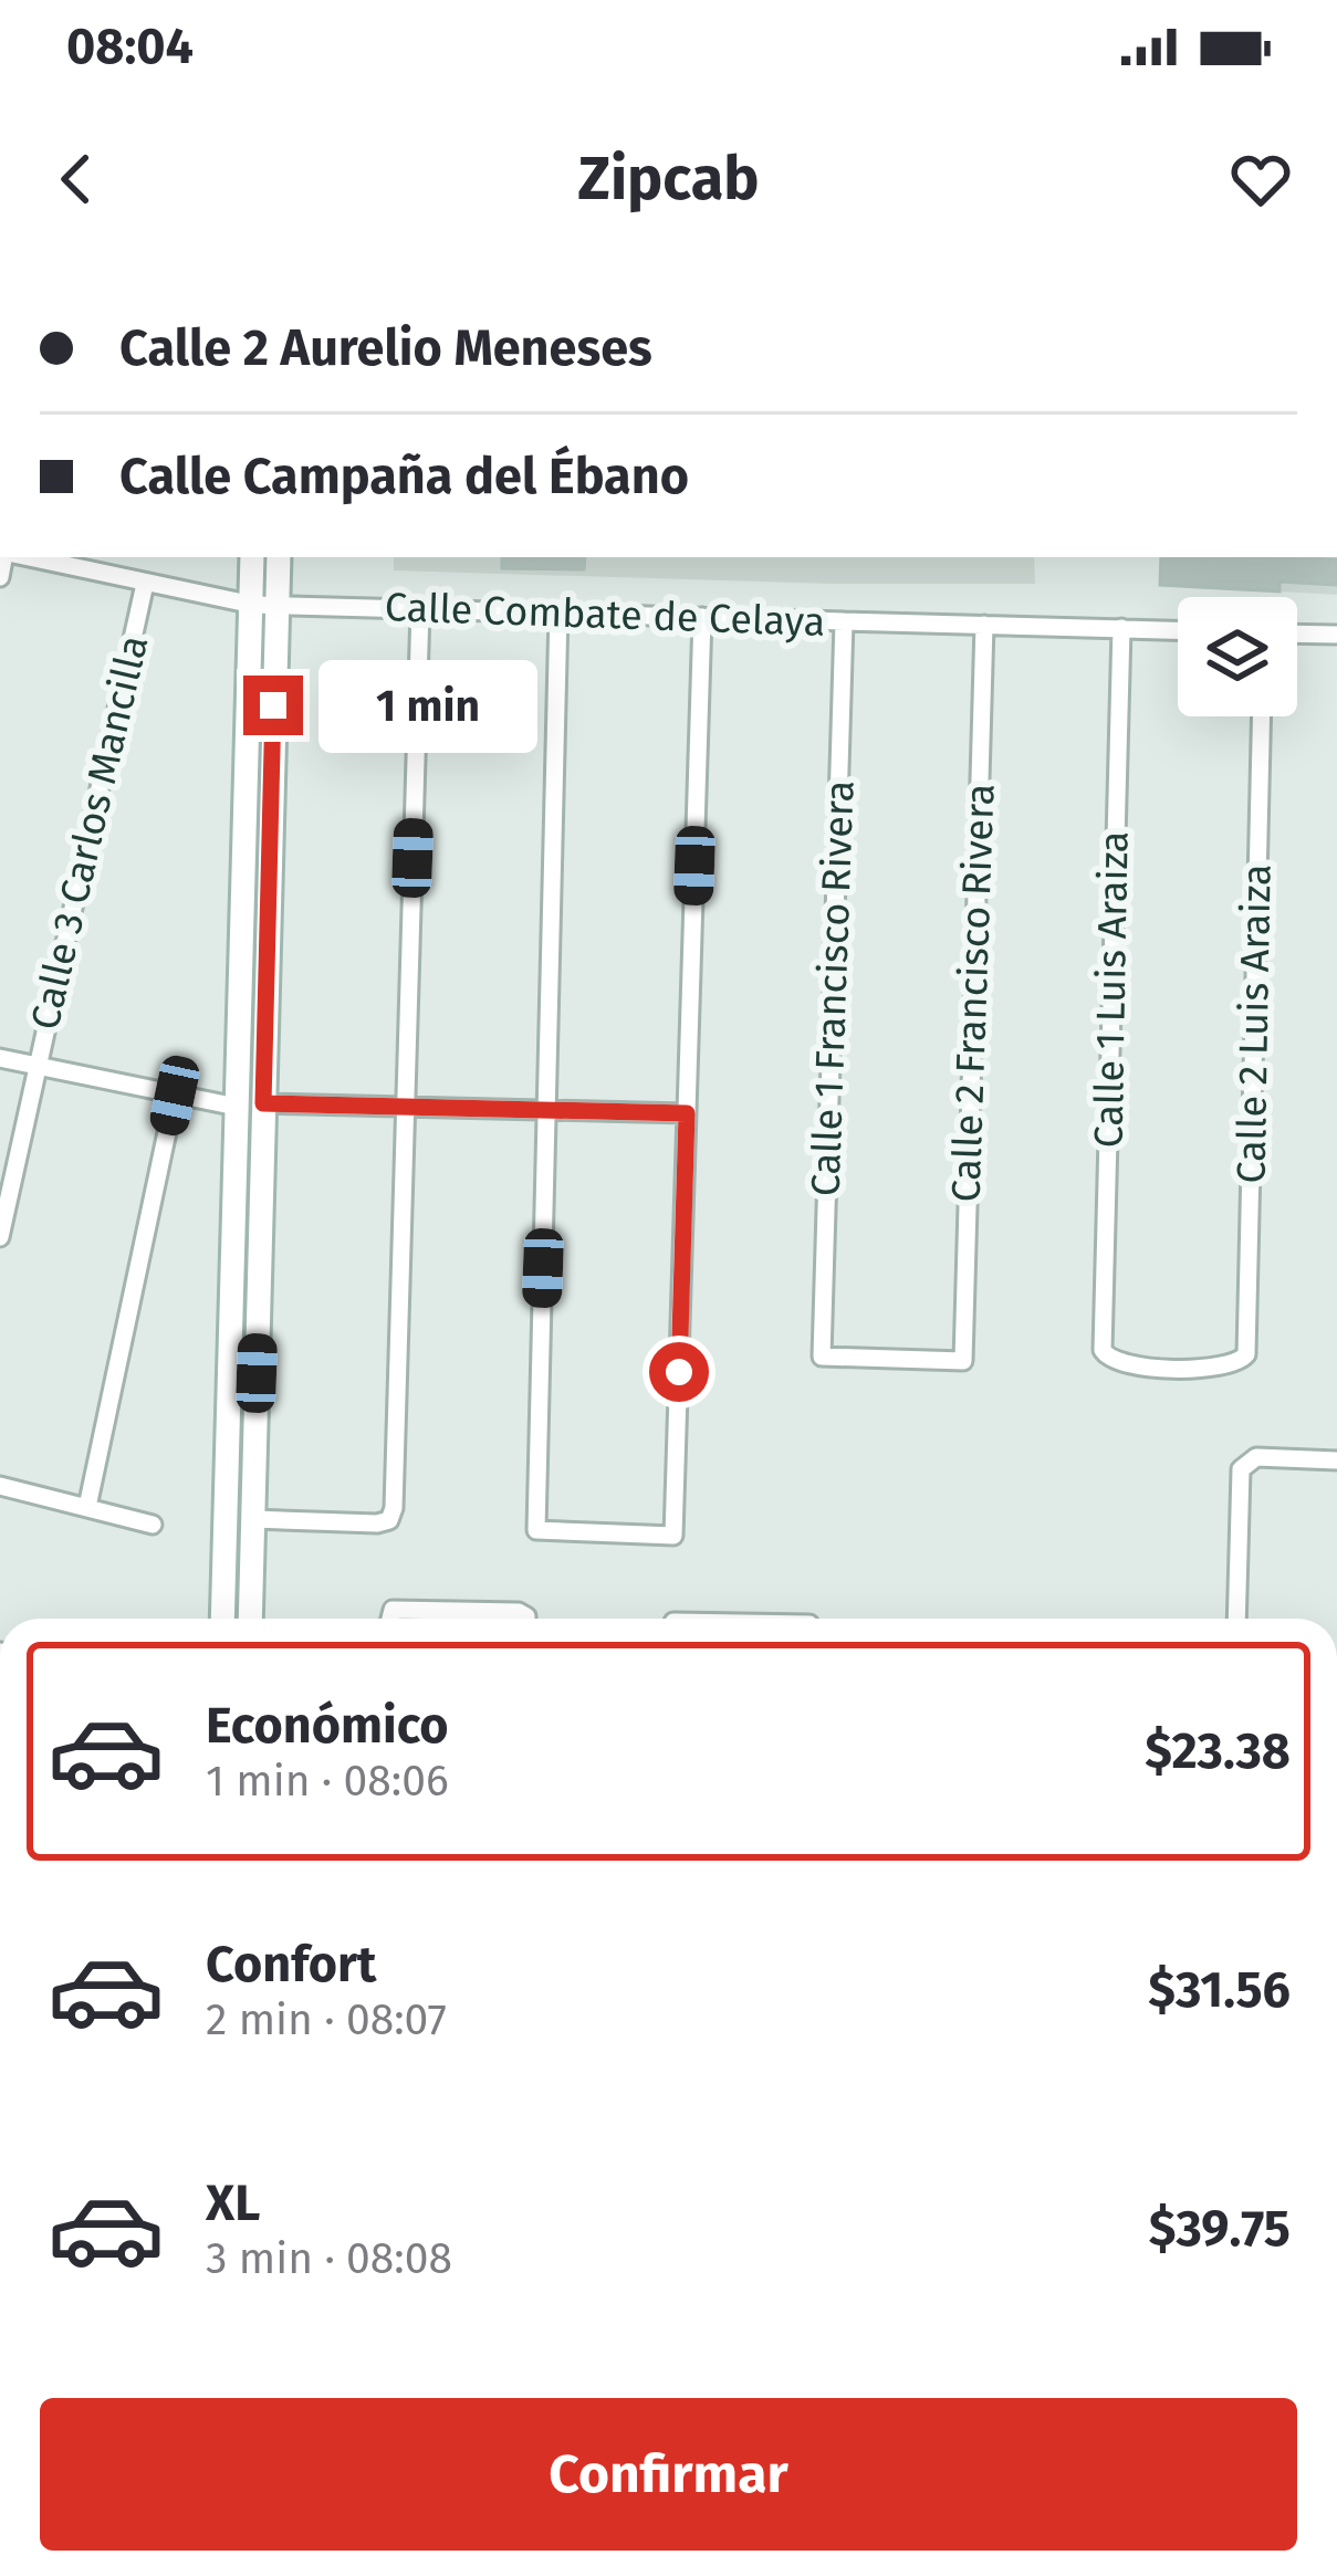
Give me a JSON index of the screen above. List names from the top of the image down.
{
  "streets": {
    "street": [
      "Calle Combate de Celaya",
      "Calle 3 Carlos Mancilla",
      "Calle 1 Francisco Rivera",
      "Calle 1 Luis Araiza",
      "Calle 2 Francisco Rivera",
      "Calle 2 Luis Araiza"
    ]
  },
  "crossings": [
    ["Calle Combate de Celaya", "Calle 3 Carlos Mancilla"],
    ["Calle Combate de Celaya", "Calle 1 Francisco Rivera"],
    ["Calle Combate de Celaya", "Calle 1 Luis Araiza"],
    ["Calle Combate de Celaya", "Calle 2 Francisco Rivera"],
    ["Calle 1 Francisco Rivera", "Calle 2 Francisco Rivera"],
    ["Calle 1 Luis Araiza", "Calle 2 Luis Araiza"]
  ],
  "page": {
    "status": "08:04",
    "header": "Zipcab",
    "banner": ["Calle 2 Aurelio Meneses", "Calle Campaña del Ébano"],
    "bubble": "1 min",
    "list": [
      {
        "name": "Económico",
        "note": "1 min · 08:06",
        "value": "$23.38"
      },
      {
        "name": "Confort",
        "note": "2 min · 08:07",
        "value": "$31.56"
      },
      {
        "name": "XL",
        "note": "3 min · 08:08",
        "value": "$39.75"
      }
    ],
    "buttons": "Confirmar"
  }
}
